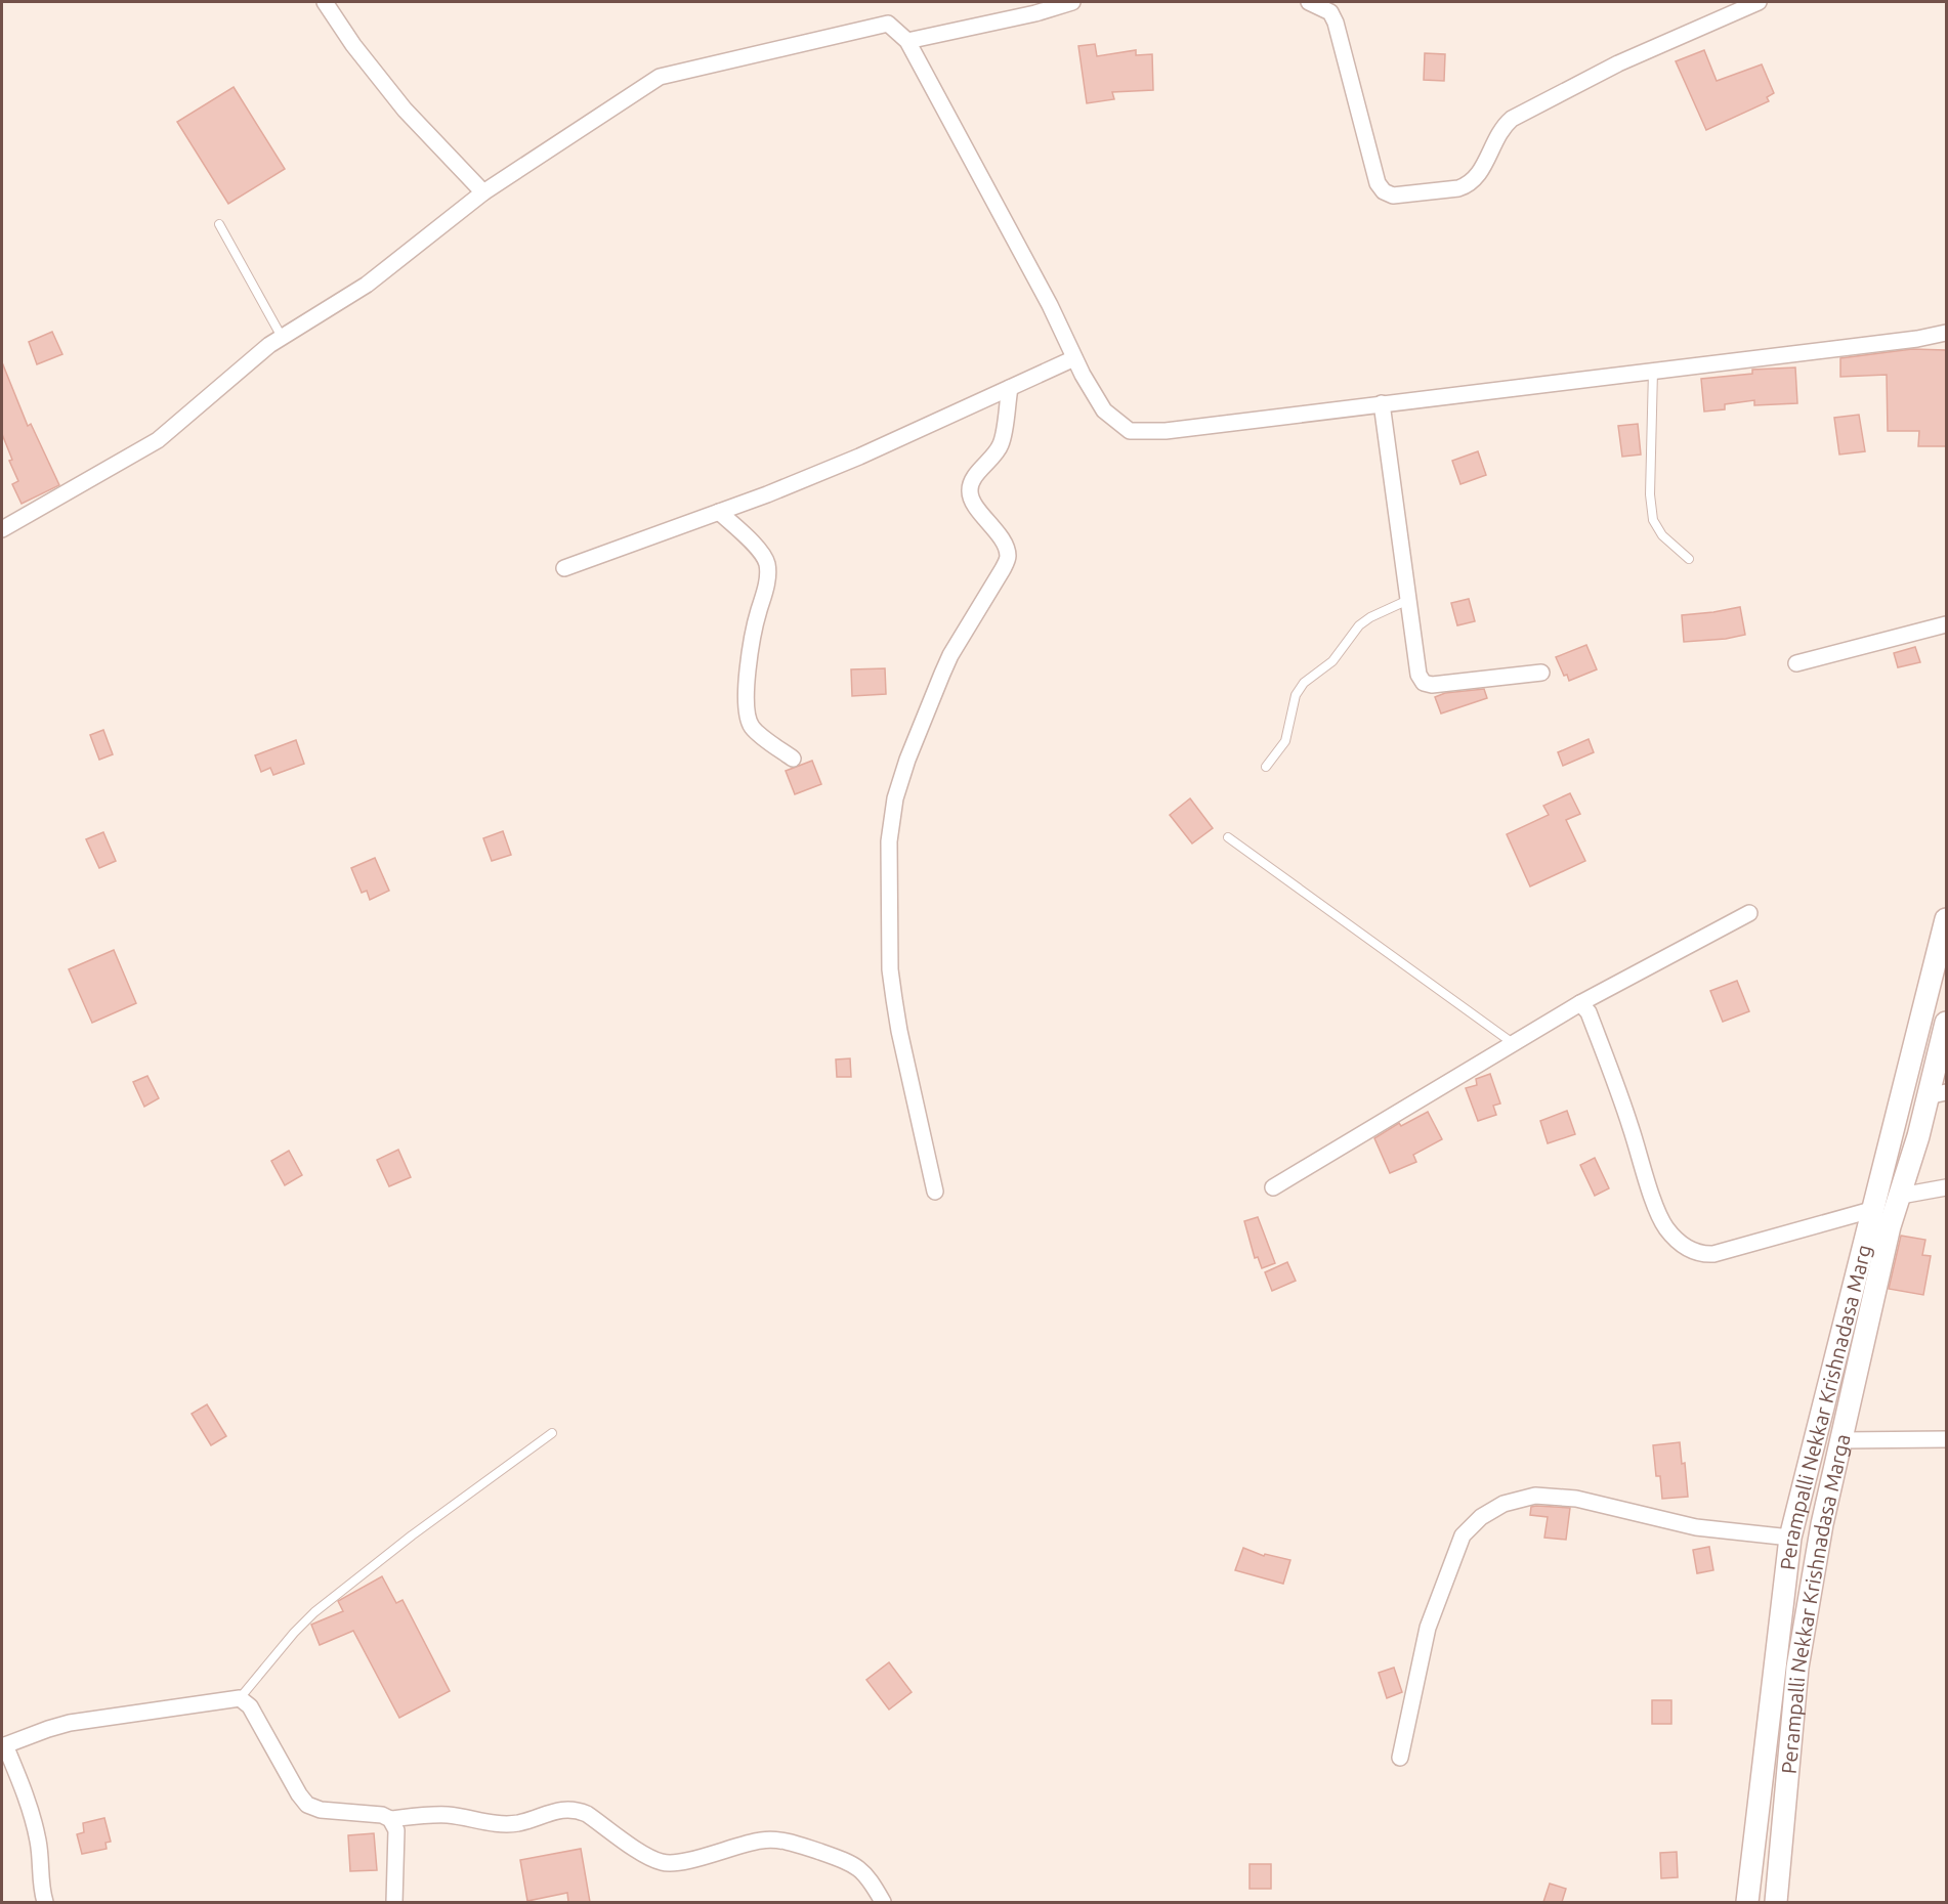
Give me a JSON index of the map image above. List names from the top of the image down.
{
  "streets": {
    "main road": ["Perampalli Nekkar Krishnadasa Marg", "Perampalli Nekkar Krishnadasa Marga"]
  }
}
